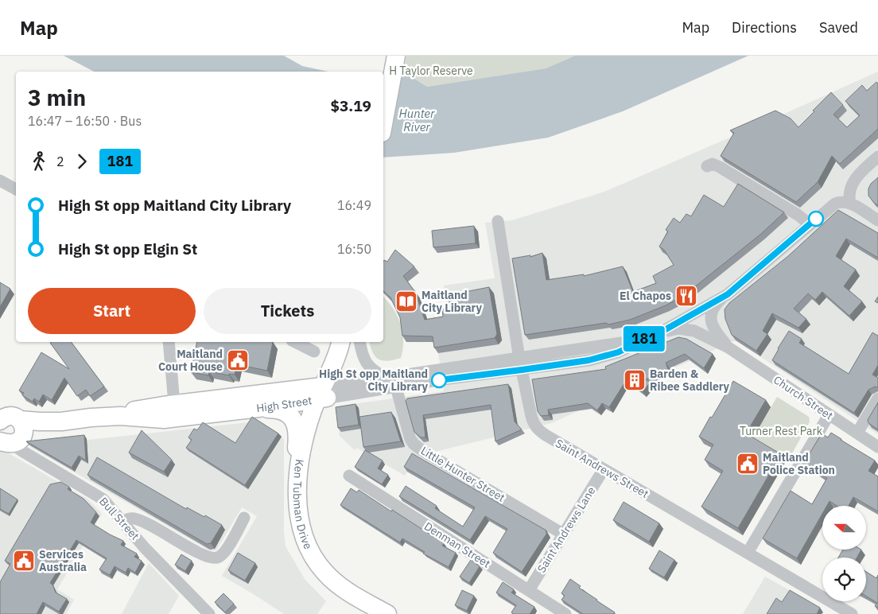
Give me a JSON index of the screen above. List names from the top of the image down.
{
  "streets": {
    "main road": ["High Street", "Ken Tubman Drive"],
    "street": [
      "Church Street",
      "Saint Andrews Street",
      "Little Hunter Street",
      "Bull Street",
      "Saint Andrews Lane",
      "Denman Street"
    ]
  },
  "crossings": [
    ["Church Street", "High Street"],
    ["High Street", "Saint Andrews Street"],
    ["High Street", "Little Hunter Street"],
    ["High Street", "Ken Tubman Drive"],
    ["High Street", "Bull Street"],
    ["Saint Andrews Street", "Saint Andrews Lane"],
    ["Little Hunter Street", "Saint Andrews Lane"],
    ["Saint Andrews Lane", "Denman Street"]
  ],
  "water": ["Hunter River"],
  "parks": ["H Taylor Reserve", "Turner Rest Park"],
  "places": {
    "restaurant": ["El Chapos"],
    "library": ["Maitland City Library"],
    "public building": ["Maitland Court House", "Maitland Police Station", "Services Australia"],
    "other": ["High St opp Maitland City Library"],
    "building": ["Barden & Ribee Saddlery"]
  },
  "lines": ["bus line 181"],
  "north": "left",
  "page": {
    "header": "Map",
    "nav": ["Map", "Directions", "Saved"],
    "on_map": "181",
    "heading": ["3 min", "16:47 – 16:50 · Bus", "$3.19"],
    "legs": ["2", "181"],
    "list": [
      {
        "name": "High St opp Maitland City Library",
        "value": "16:49"
      },
      {
        "name": "High St opp Elgin St",
        "value": "16:50"
      }
    ],
    "buttons": ["Start", "Tickets"]
  }
}
